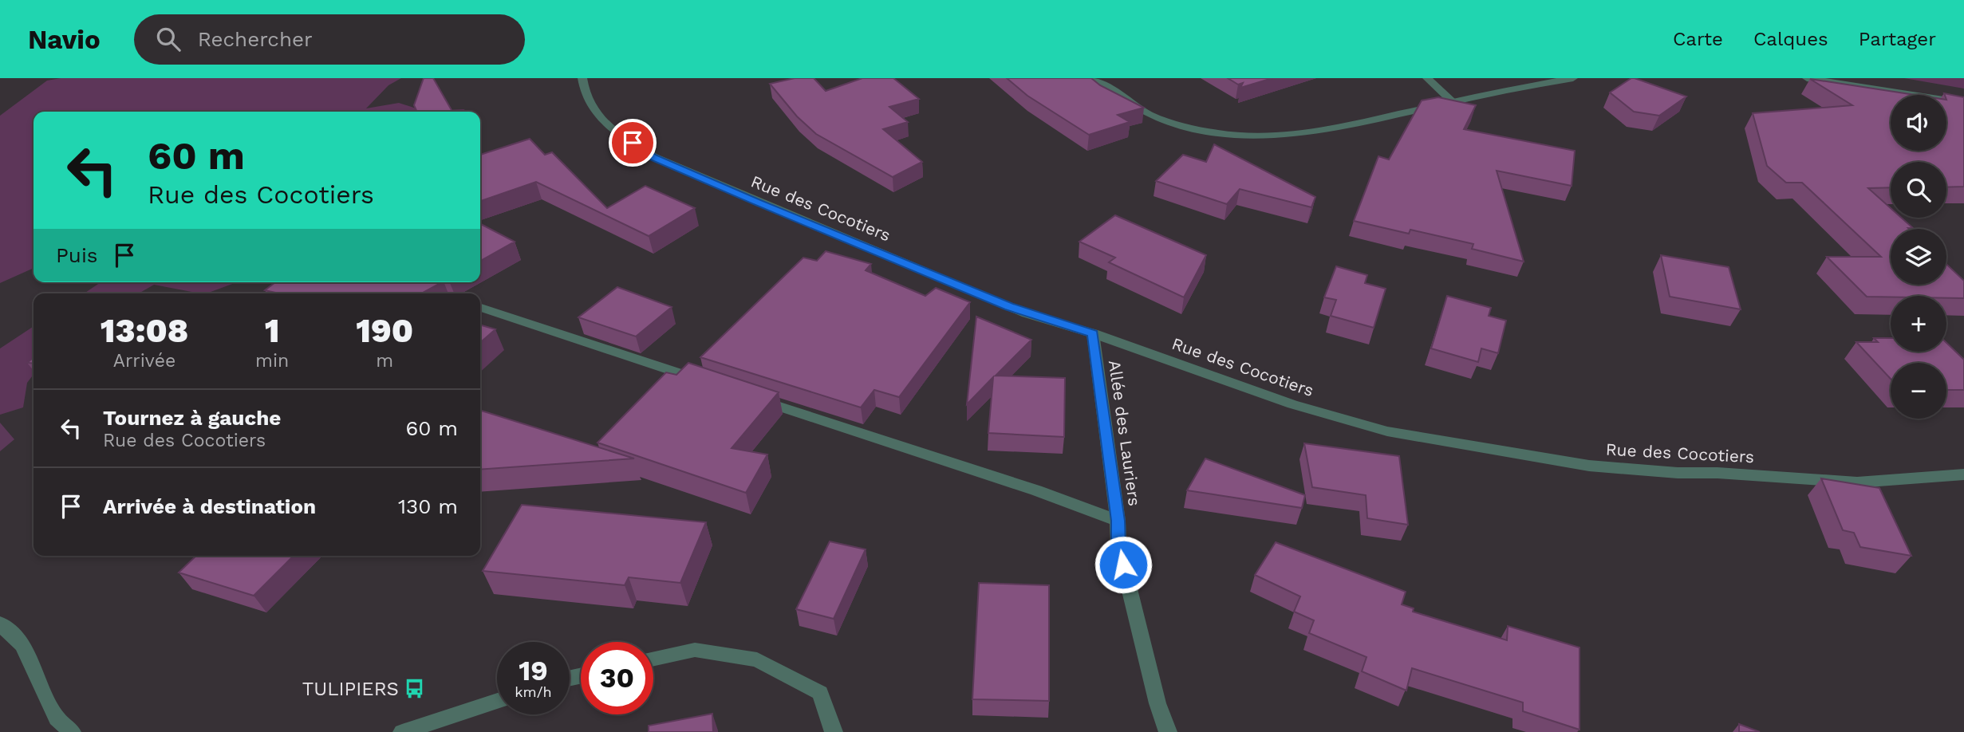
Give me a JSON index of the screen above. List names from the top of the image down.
{
  "streets": {
    "street": ["Rue des Cocotiers", "Allée des Lauriers"]
  },
  "crossings": [
    ["Rue des Cocotiers", "Allée des Lauriers"]
  ],
  "places": {
    "bus stop": ["TULIPIERS"]
  },
  "page": {
    "header": "Navio",
    "search": "Rechercher",
    "nav": ["Carte", "Calques", "Partager"],
    "map_buttons": ["+", "−"],
    "turn": ["60 m", "Rue des Cocotiers"],
    "then": "Puis",
    "eta": [
      "13:08",
      "Arrivée",
      "1",
      "min",
      "190",
      "m"
    ],
    "list": [
      {
        "name": "Tournez à gauche",
        "note": "Rue des Cocotiers",
        "value": "60 m"
      },
      {
        "name": "Arrivée à destination",
        "value": "130 m"
      }
    ],
    "speed": "19 km/h",
    "limit": "30"
  }
}
